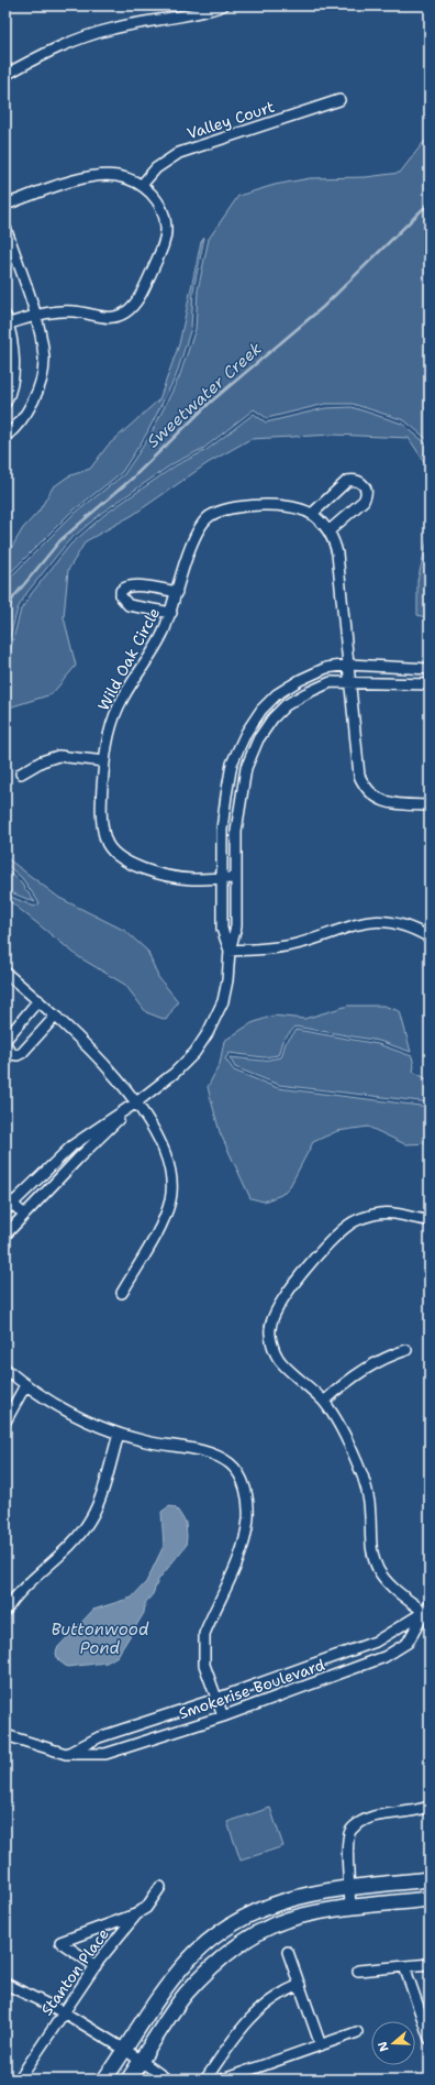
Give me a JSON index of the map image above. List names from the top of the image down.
{
  "streets": {
    "street": [
      "Valley Court",
      "Wild Oak Circle",
      "Smokerise Boulevard",
      "Stanton Place"
    ]
  },
  "water": ["Sweetwater Creek", "Buttonwood Pond"],
  "north": "left"
}
